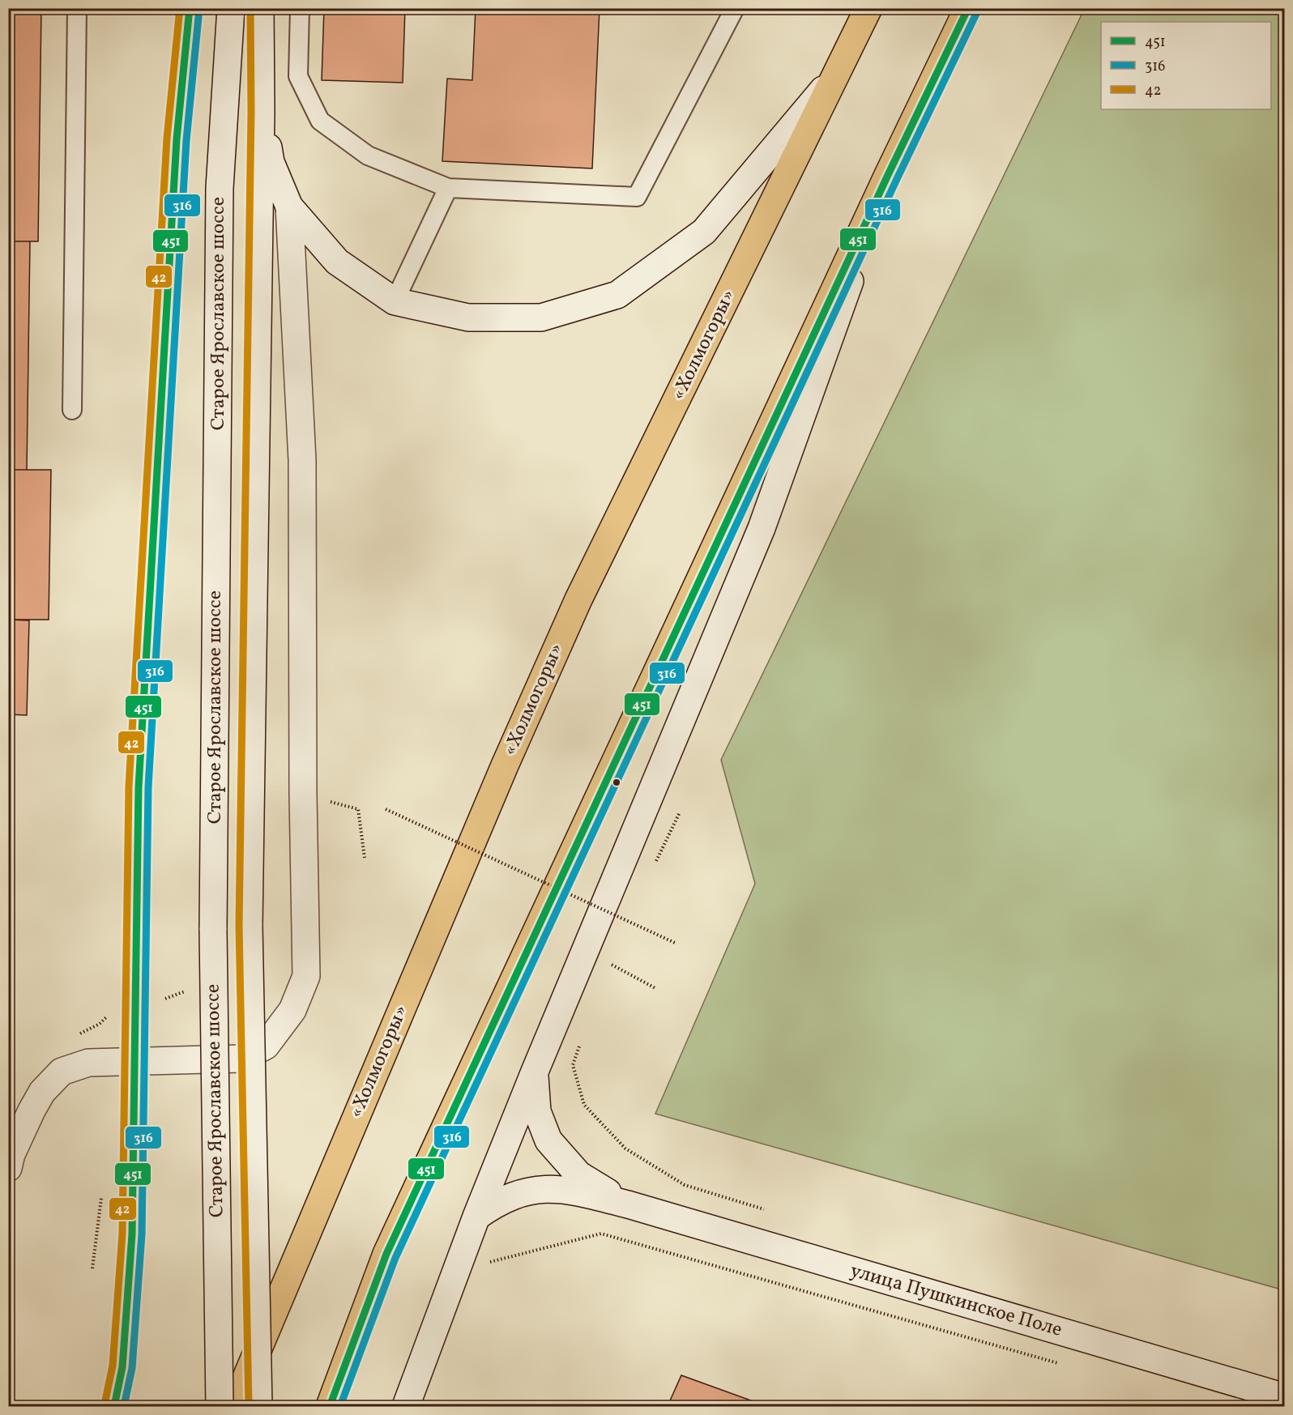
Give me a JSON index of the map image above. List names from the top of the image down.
{
  "streets": {
    "highway": ["«Холмогоры»"],
    "main road": ["Старое Ярославское шоссе", "улица Пушкинское Поле"]
  },
  "lines": ["transit line 451", "transit line 42", "transit line 316"],
  "legend": ["451", "316", "42"]
}
